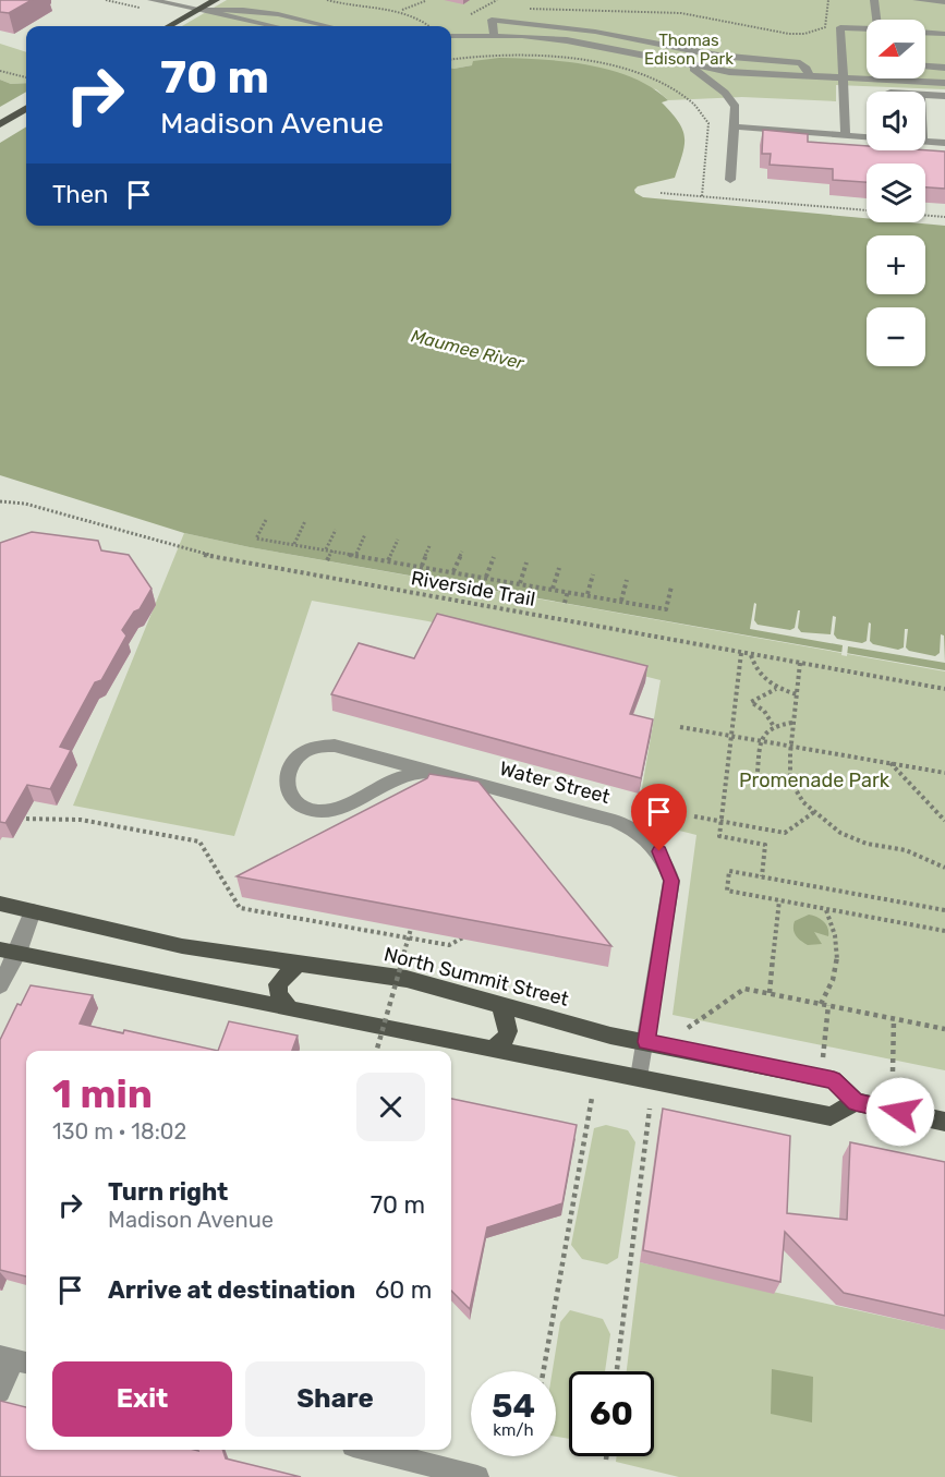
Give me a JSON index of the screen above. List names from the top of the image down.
{
  "streets": {
    "main road": ["North Summit Street"],
    "street": ["Water Street"],
    "path": ["Riverside Trail"]
  },
  "crossings": [
    ["Water Street", "North Summit Street"]
  ],
  "water": ["Maumee River"],
  "parks": ["Thomas Edison Park", "Promenade Park"],
  "north": "left",
  "page": {
    "map_buttons": ["+", "−"],
    "turn": ["70 m", "Madison Avenue"],
    "then": "Then",
    "heading": ["1 min", "130 m · 18:02"],
    "list": [
      {
        "name": "Turn right",
        "note": "Madison Avenue",
        "value": "70 m"
      },
      {
        "name": "Arrive at destination",
        "value": "60 m"
      }
    ],
    "buttons": ["Exit", "Share"],
    "speed": "54 km/h",
    "limit": "60"
  }
}
